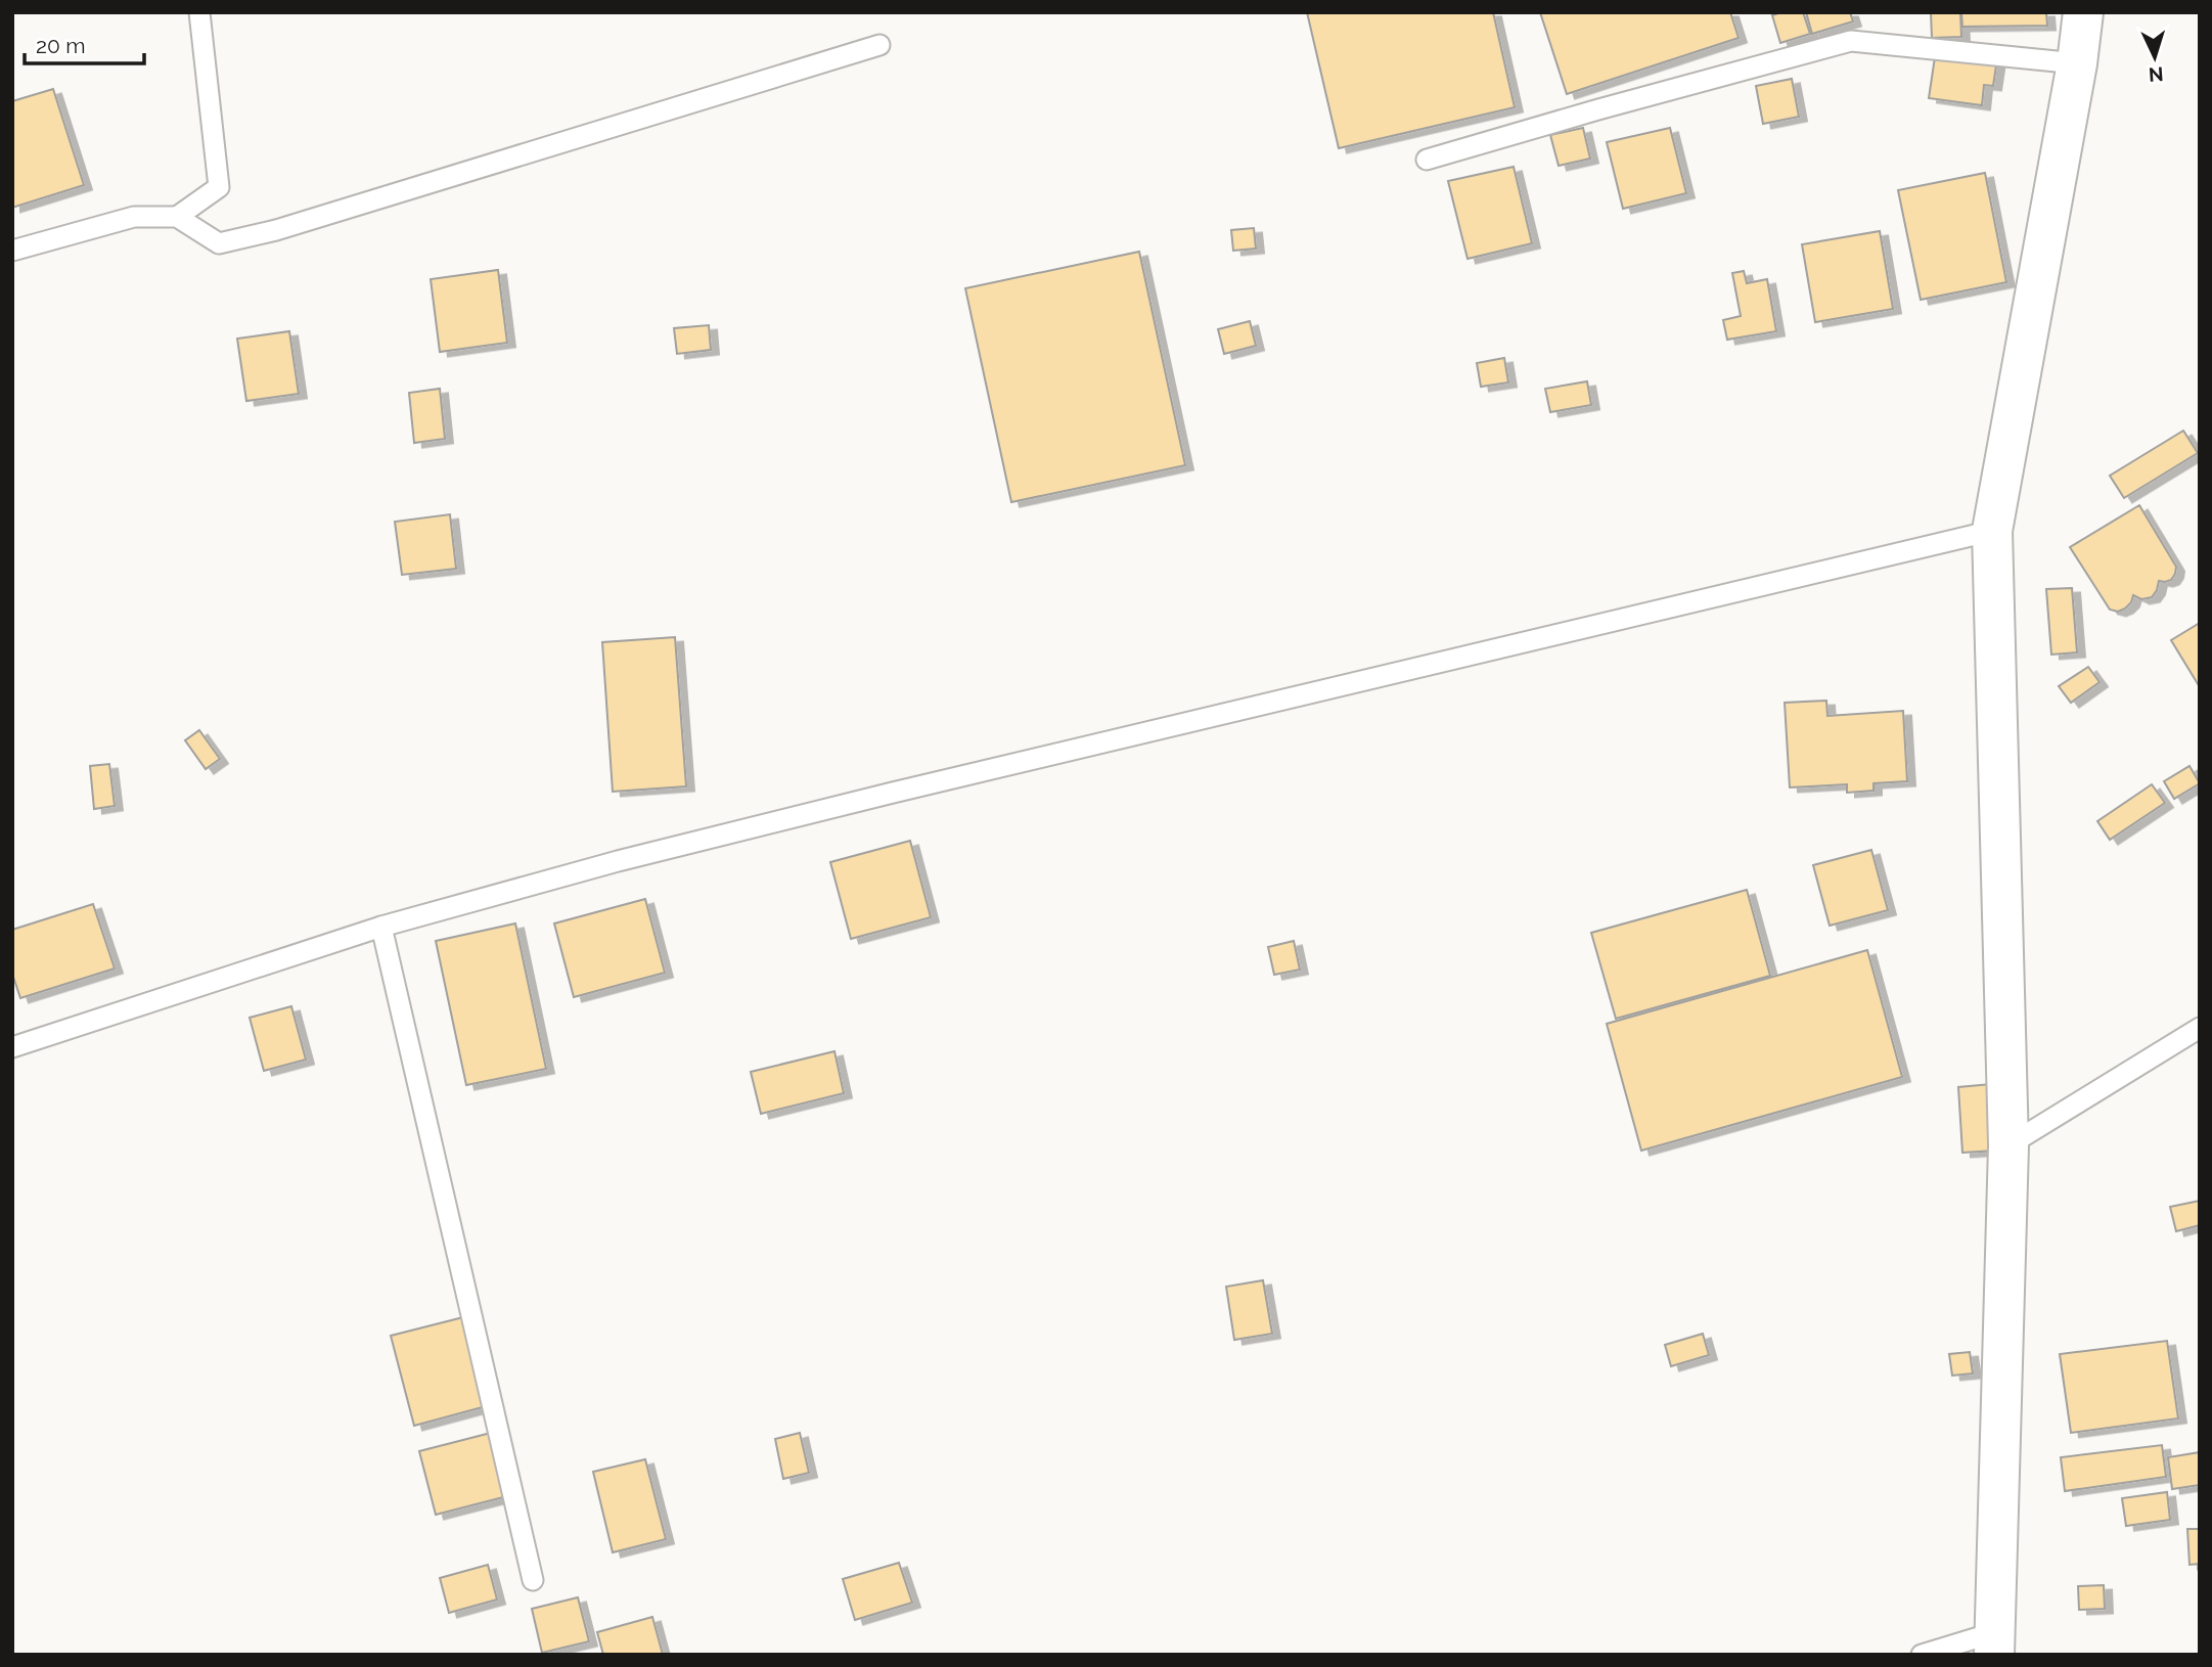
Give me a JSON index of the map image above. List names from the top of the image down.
{
  "scale_bar": "20 m",
  "north": "bottom"
}
